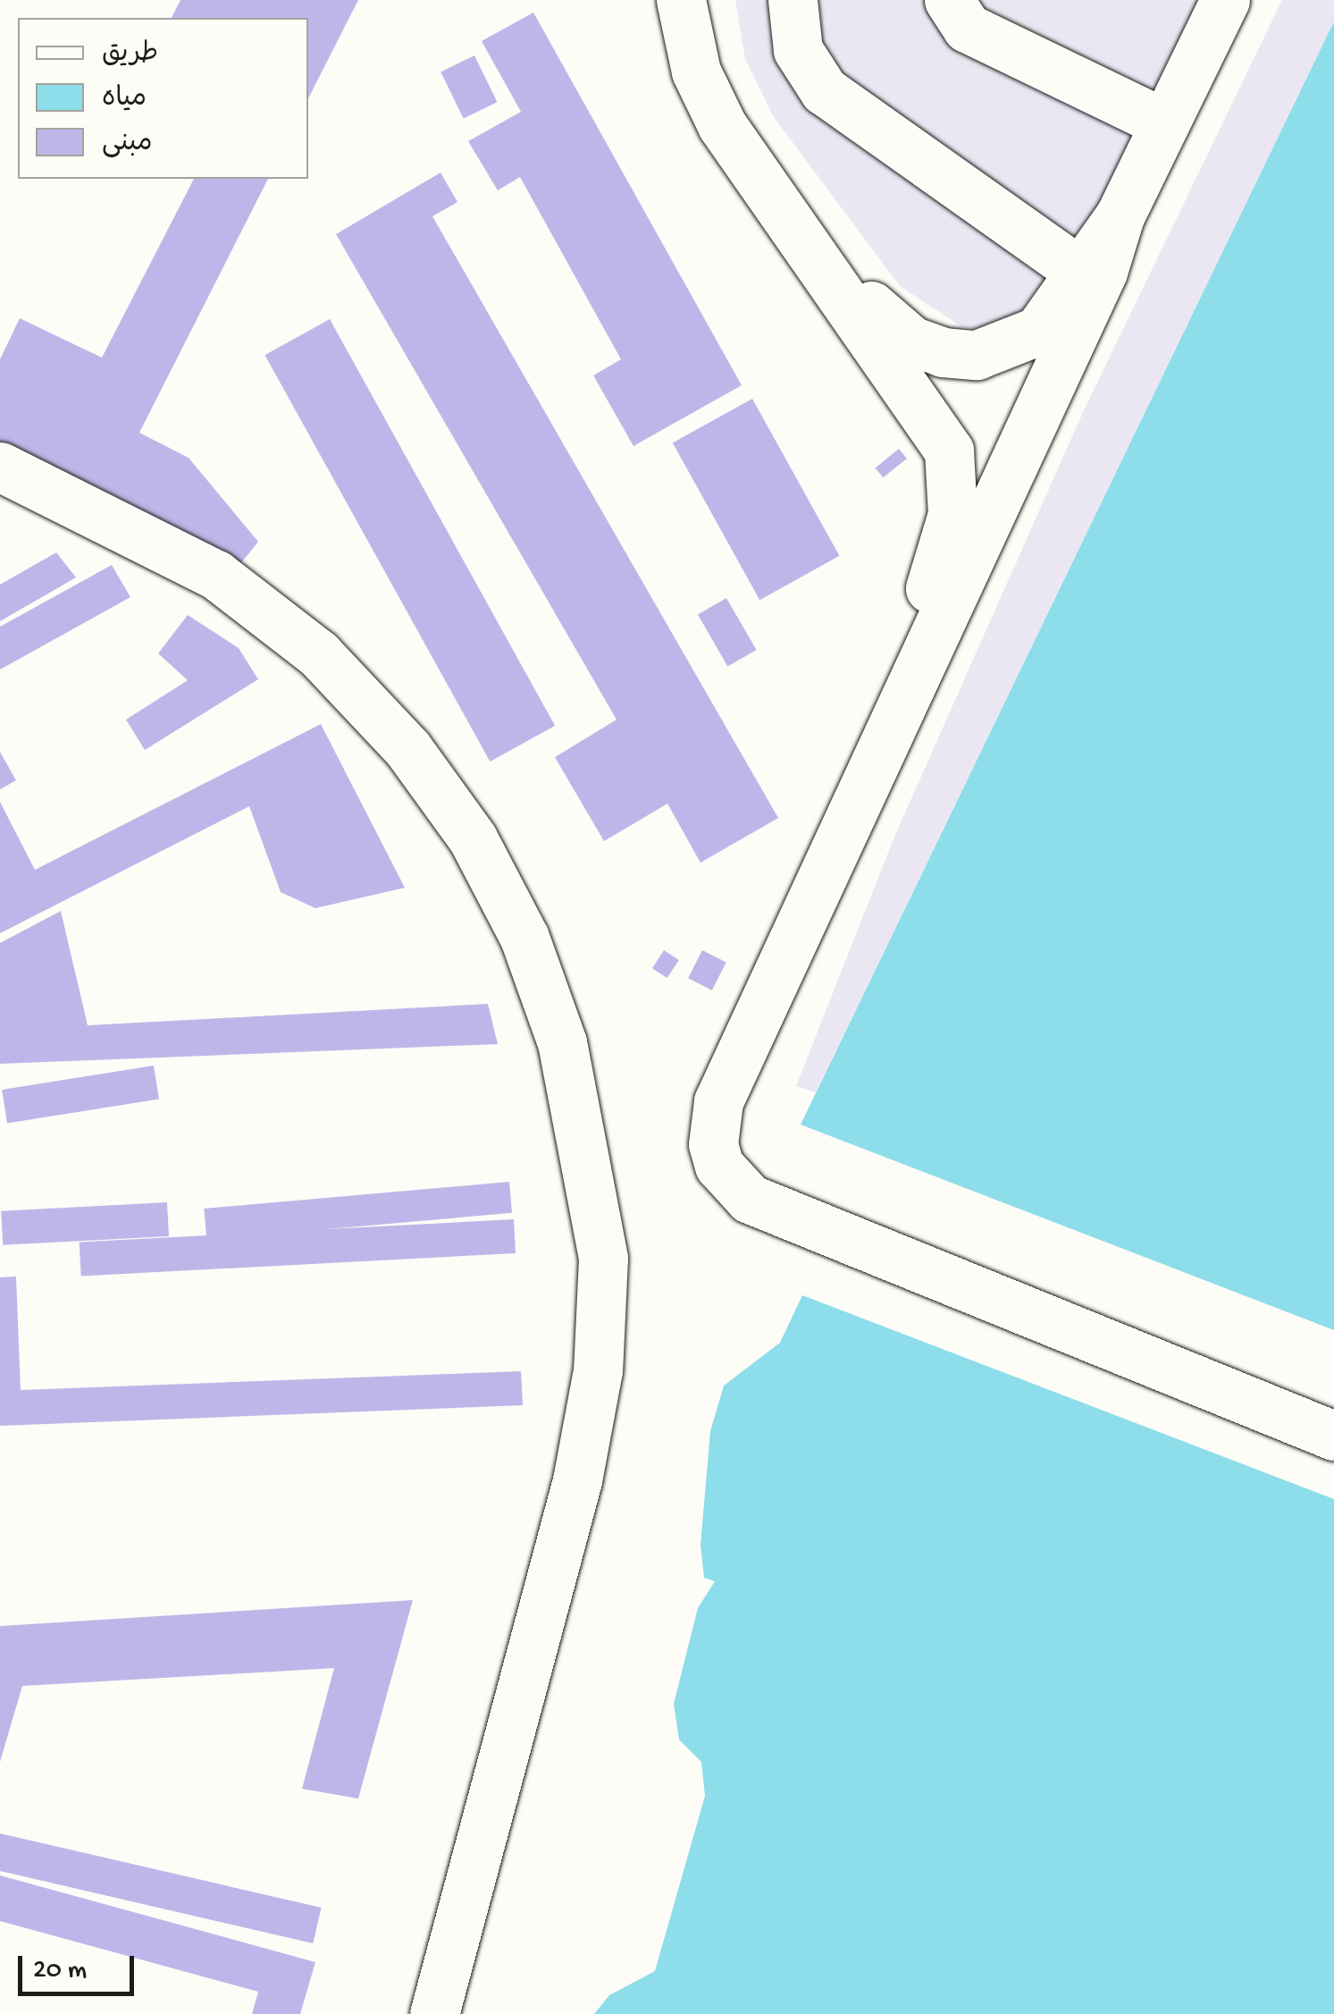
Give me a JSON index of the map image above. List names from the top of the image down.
{
  "legend": ["طريق", "مياه", "مبنى"],
  "scale_bar": "20 m"
}
